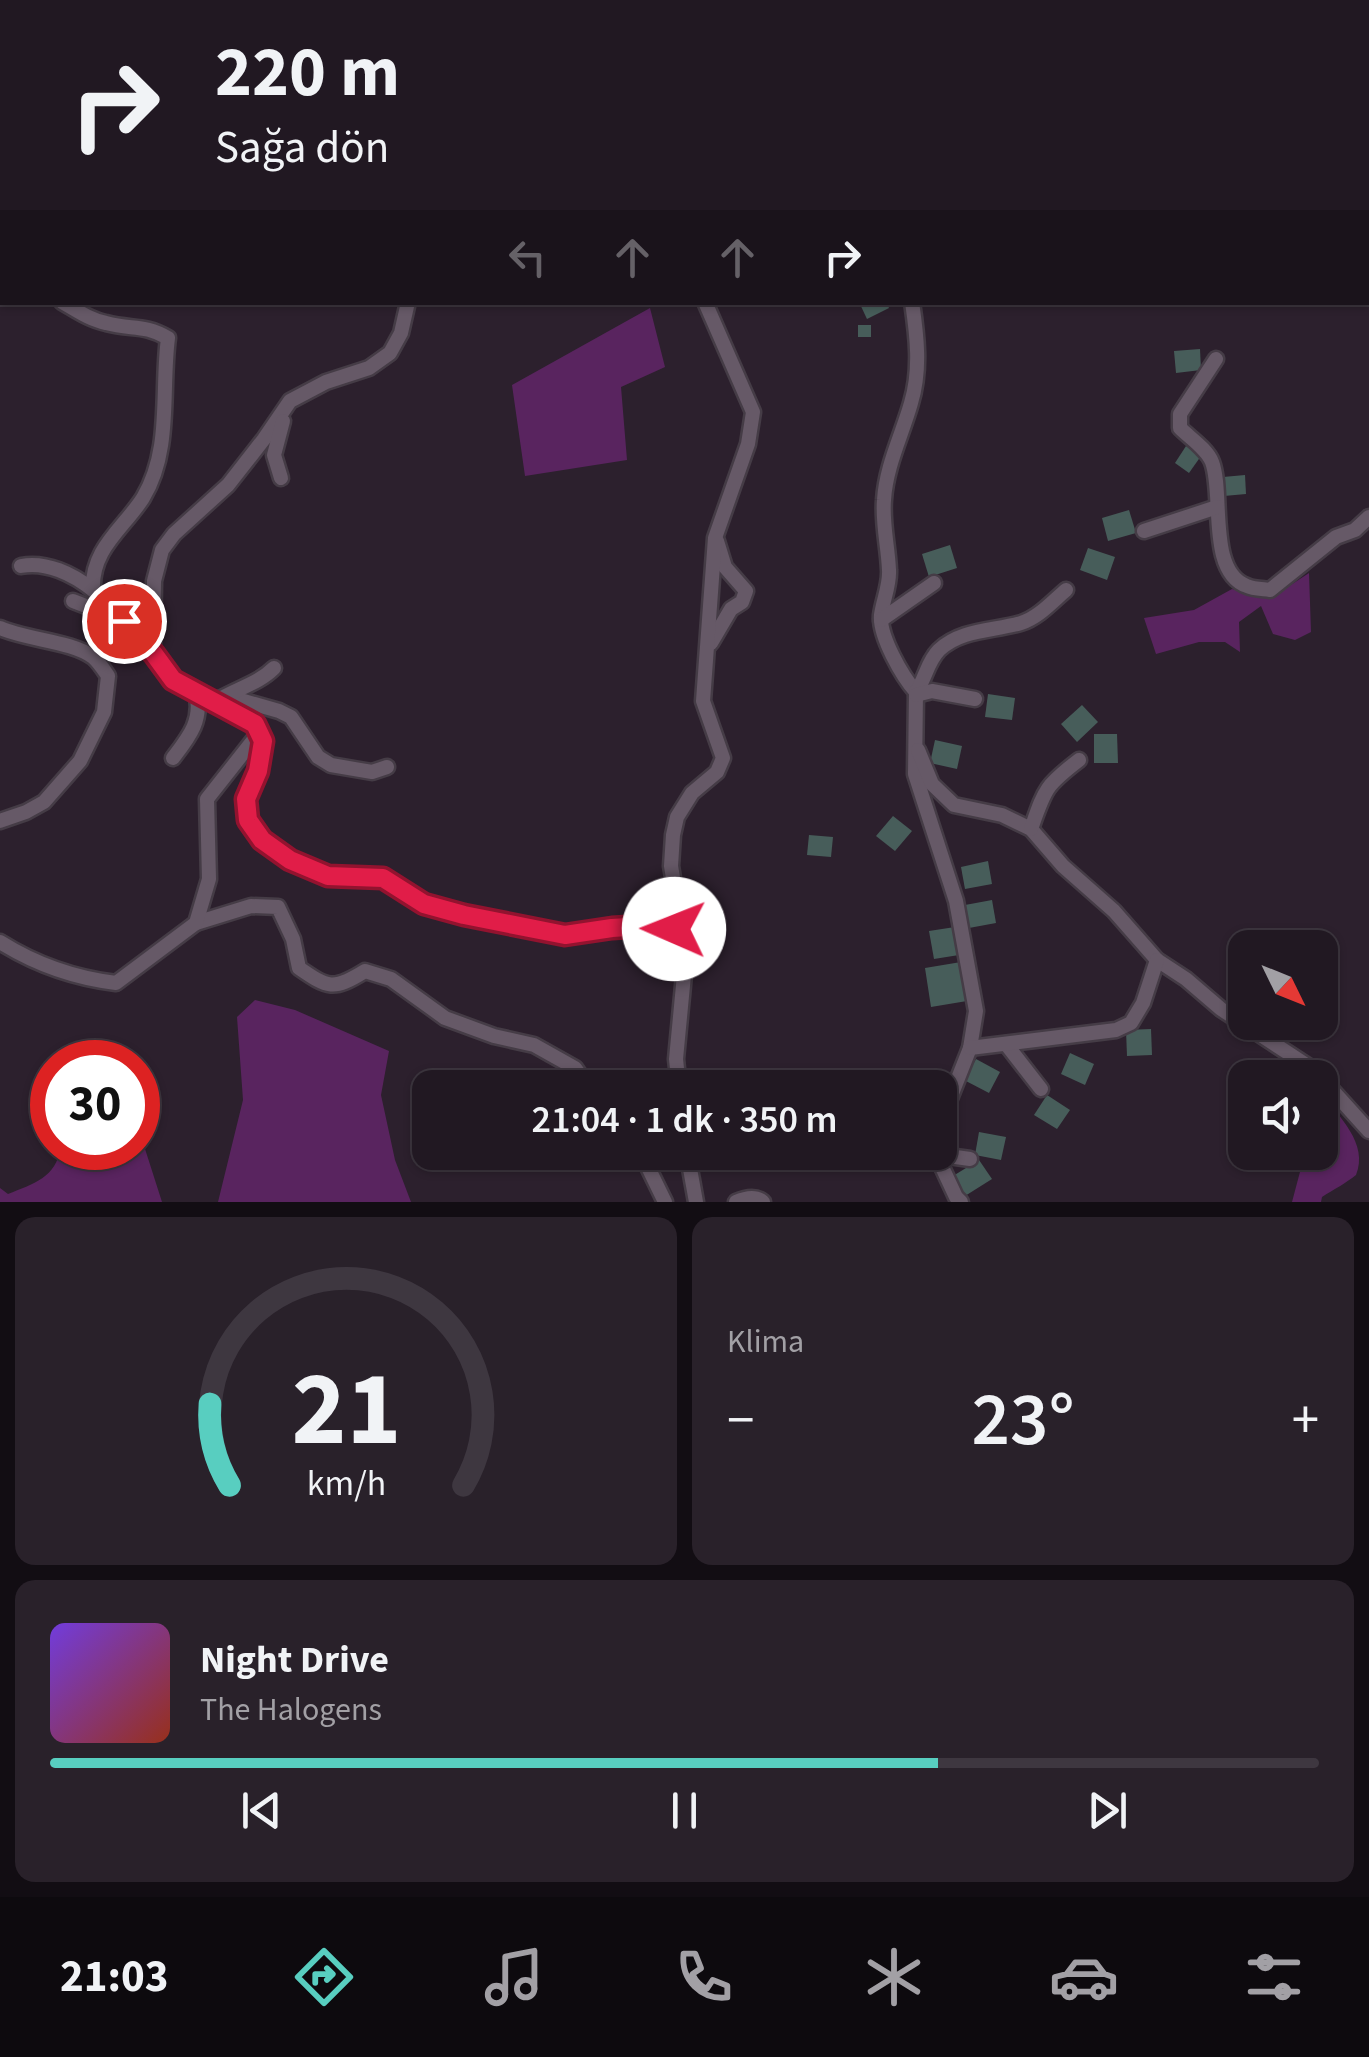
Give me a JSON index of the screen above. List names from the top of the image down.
{
  "north": "bottom right",
  "page": {
    "turn": ["220 m", "Sağa dön"],
    "limit": "30",
    "trip": "21:04 · 1 dk · 350 m",
    "tile": "Klima",
    "heat": ["−", "23°", "+"],
    "song": ["Night Drive", "The Halogens"],
    "tabs": "21:03",
    "gauge": ["21", "km/h"]
  }
}
